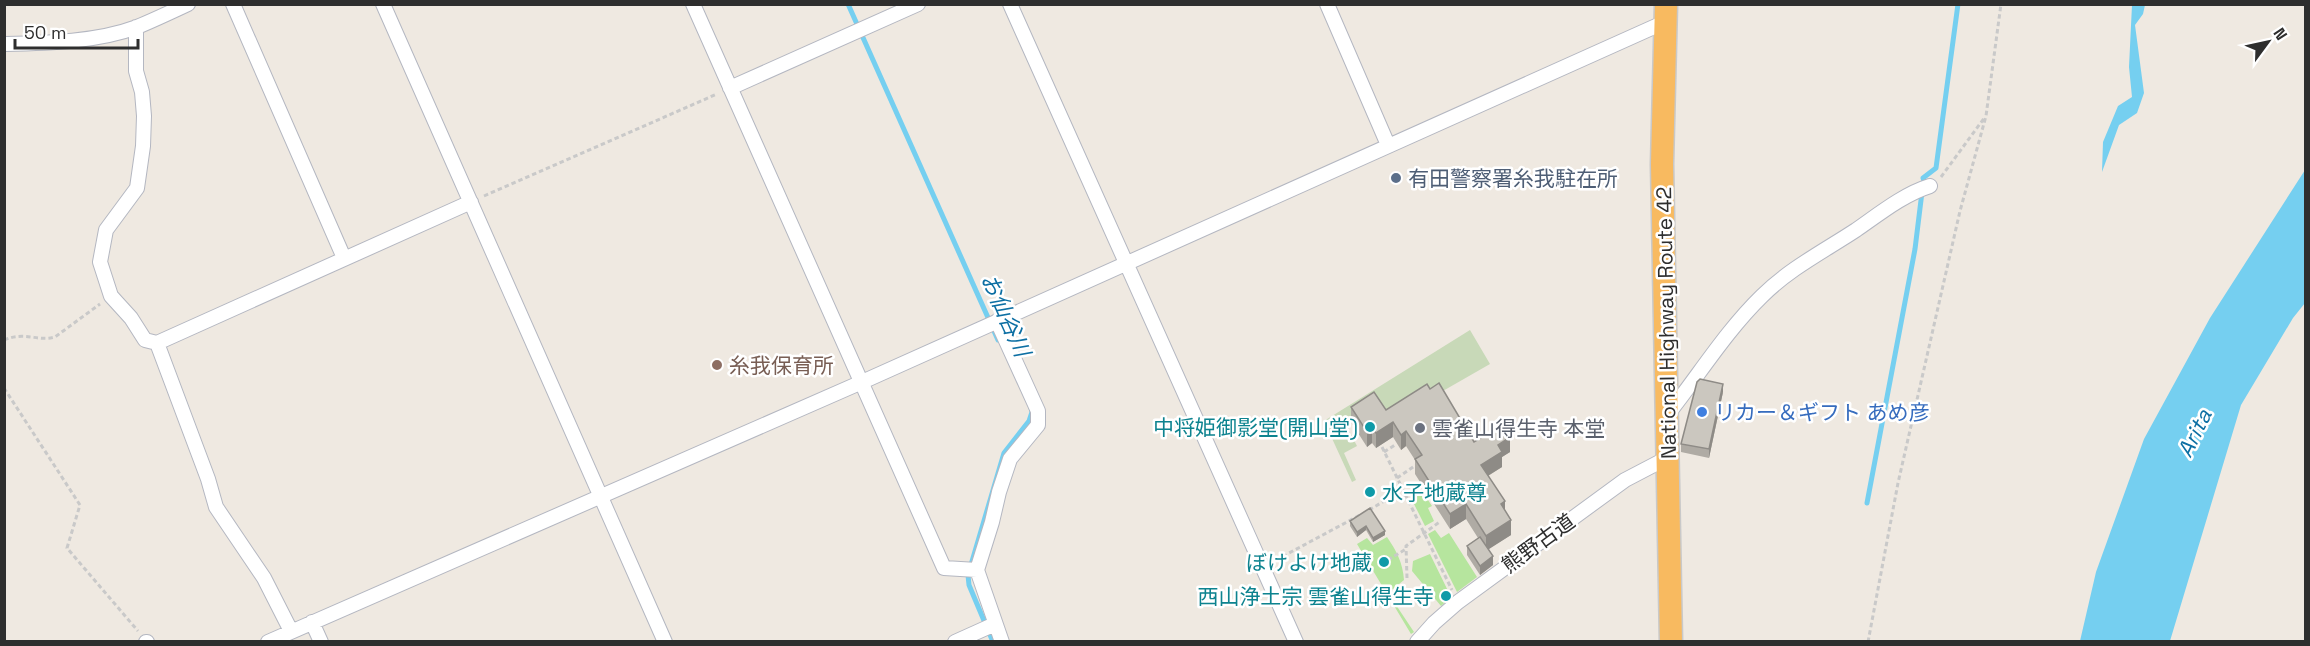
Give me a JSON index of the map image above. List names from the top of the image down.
{
  "streets": {
    "highway": ["National Highway Route 42"],
    "street": ["熊野古道"]
  },
  "crossings": [
    ["National Highway Route 42", "熊野古道"]
  ],
  "water": ["お仙谷川", "Arita"],
  "places": [
    "有田警察署糸我駐在所",
    "糸我保育所",
    "リカー＆ギフト あめ彦",
    "中将姫御影堂(開山堂)",
    "雲雀山得生寺 本堂",
    "水子地蔵尊",
    "ぼけよけ地蔵",
    "西山浄土宗 雲雀山得生寺"
  ],
  "scale_bar": "50 m",
  "north": "top right"
}
